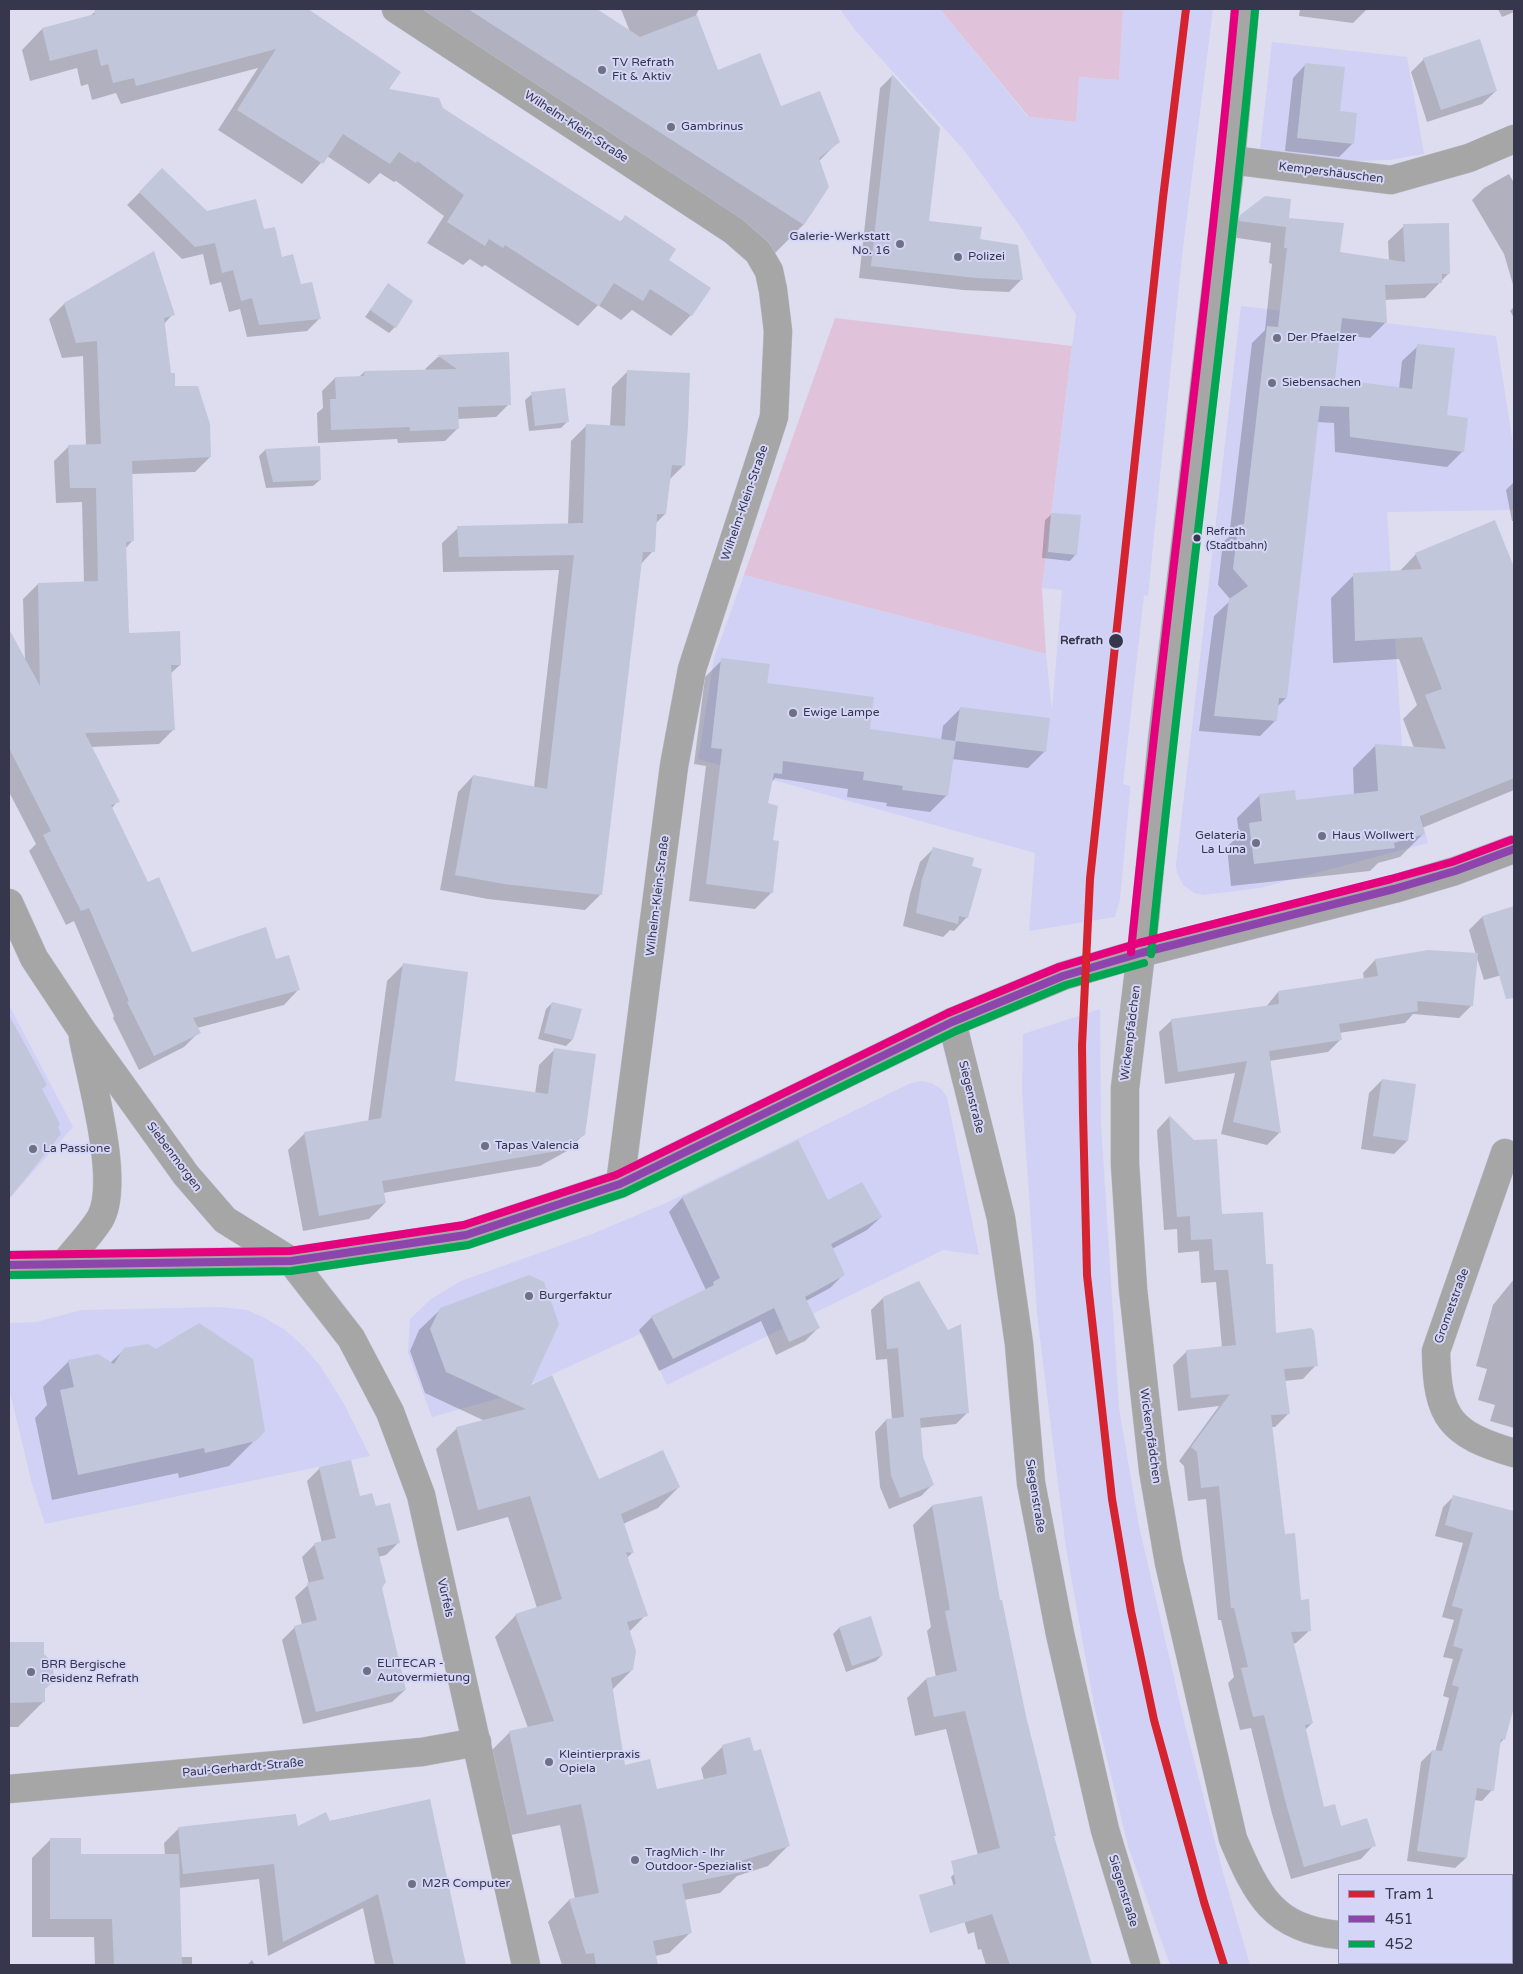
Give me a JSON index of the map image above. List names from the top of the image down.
{
  "streets": {
    "street": [
      "Wilhelm-Klein-Straße",
      "Kempershäuschen",
      "Wickenpfädchen",
      "Siegenstraße",
      "Siebenmorgen",
      "Grometstraße",
      "Vürfels",
      "Paul-Gerhardt-Straße"
    ]
  },
  "crossings": [
    ["Kempershäuschen", "Wickenpfädchen"],
    ["Siebenmorgen", "Vürfels"],
    ["Vürfels", "Paul-Gerhardt-Straße"]
  ],
  "places": [
    "TV Refrath Fit & Aktiv",
    "Gambrinus",
    "Galerie-Werkstatt No. 16",
    "Polizei",
    "Der Pfaelzer",
    "Siebensachen",
    "Refrath (Stadtbahn)",
    "Refrath",
    "Ewige Lampe",
    "Haus Wollwert",
    "Gelateria La Luna",
    "Tapas Valencia",
    "La Passione",
    "Burgerfaktur",
    "ELITECAR - Autovermietung",
    "BRR Bergische Residenz Refrath",
    "Kleintierpraxis Opiela",
    "TragMich - Ihr Outdoor-Spezialist",
    "M2R Computer"
  ],
  "lines": ["tram line 1", "transit line 452", "transit line 451"],
  "legend": ["Tram 1", "451", "452"]
}
